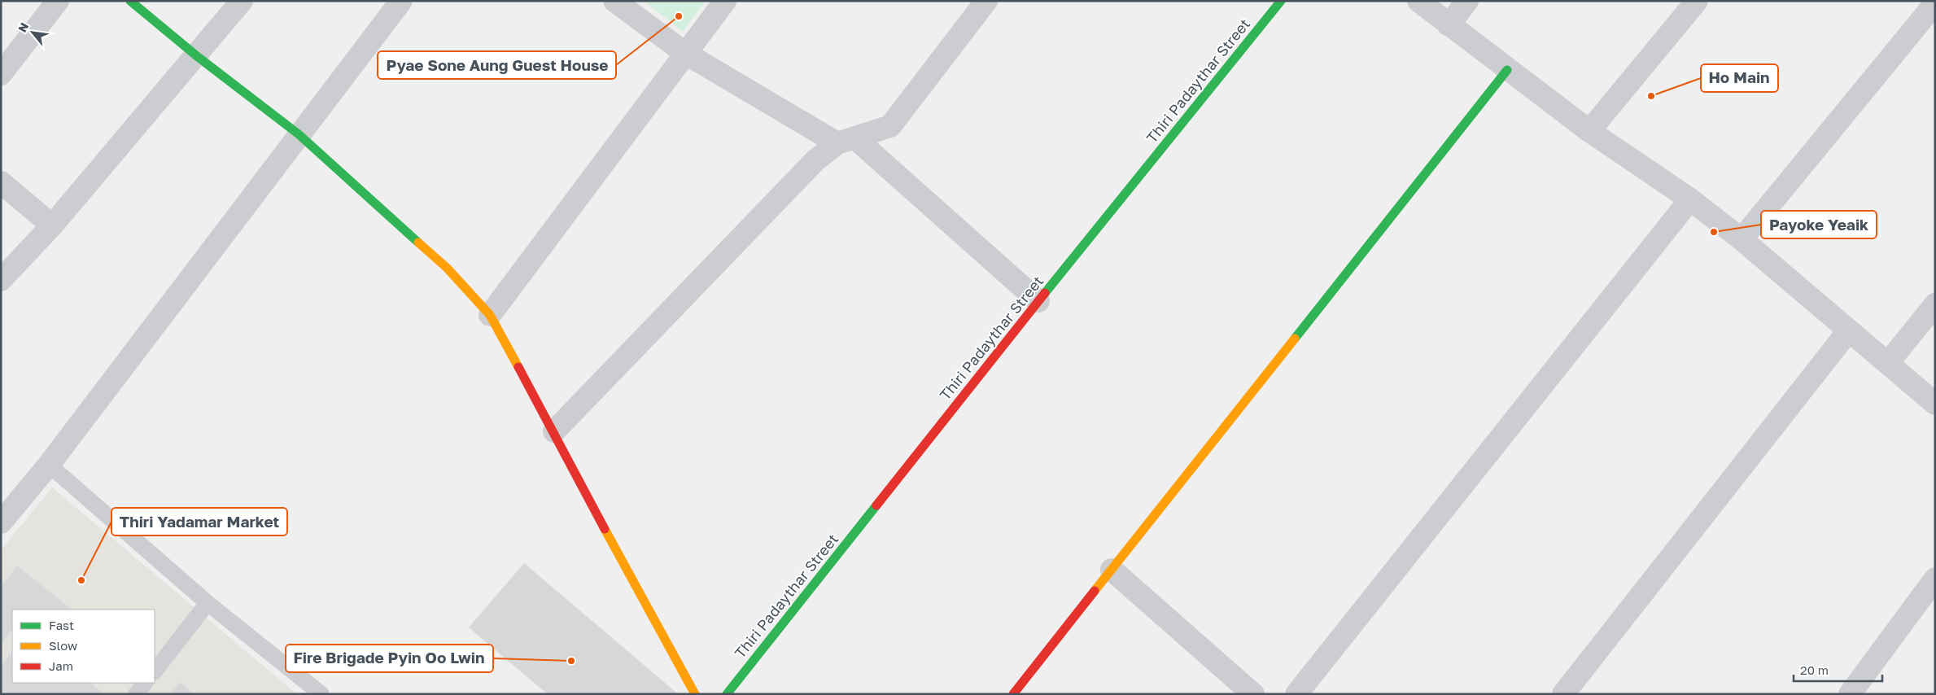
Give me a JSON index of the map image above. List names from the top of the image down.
{
  "streets": {
    "street": ["Thiri Padaythar Street"]
  },
  "places": [
    "Pyae Sone Aung Guest House",
    "Ho Main",
    "Payoke Yeaik",
    "Thiri Yadamar Market",
    "Fire Brigade Pyin Oo Lwin"
  ],
  "legend": ["Fast", "Slow", "Jam"],
  "scale_bar": "20 m",
  "north": "top left"
}
